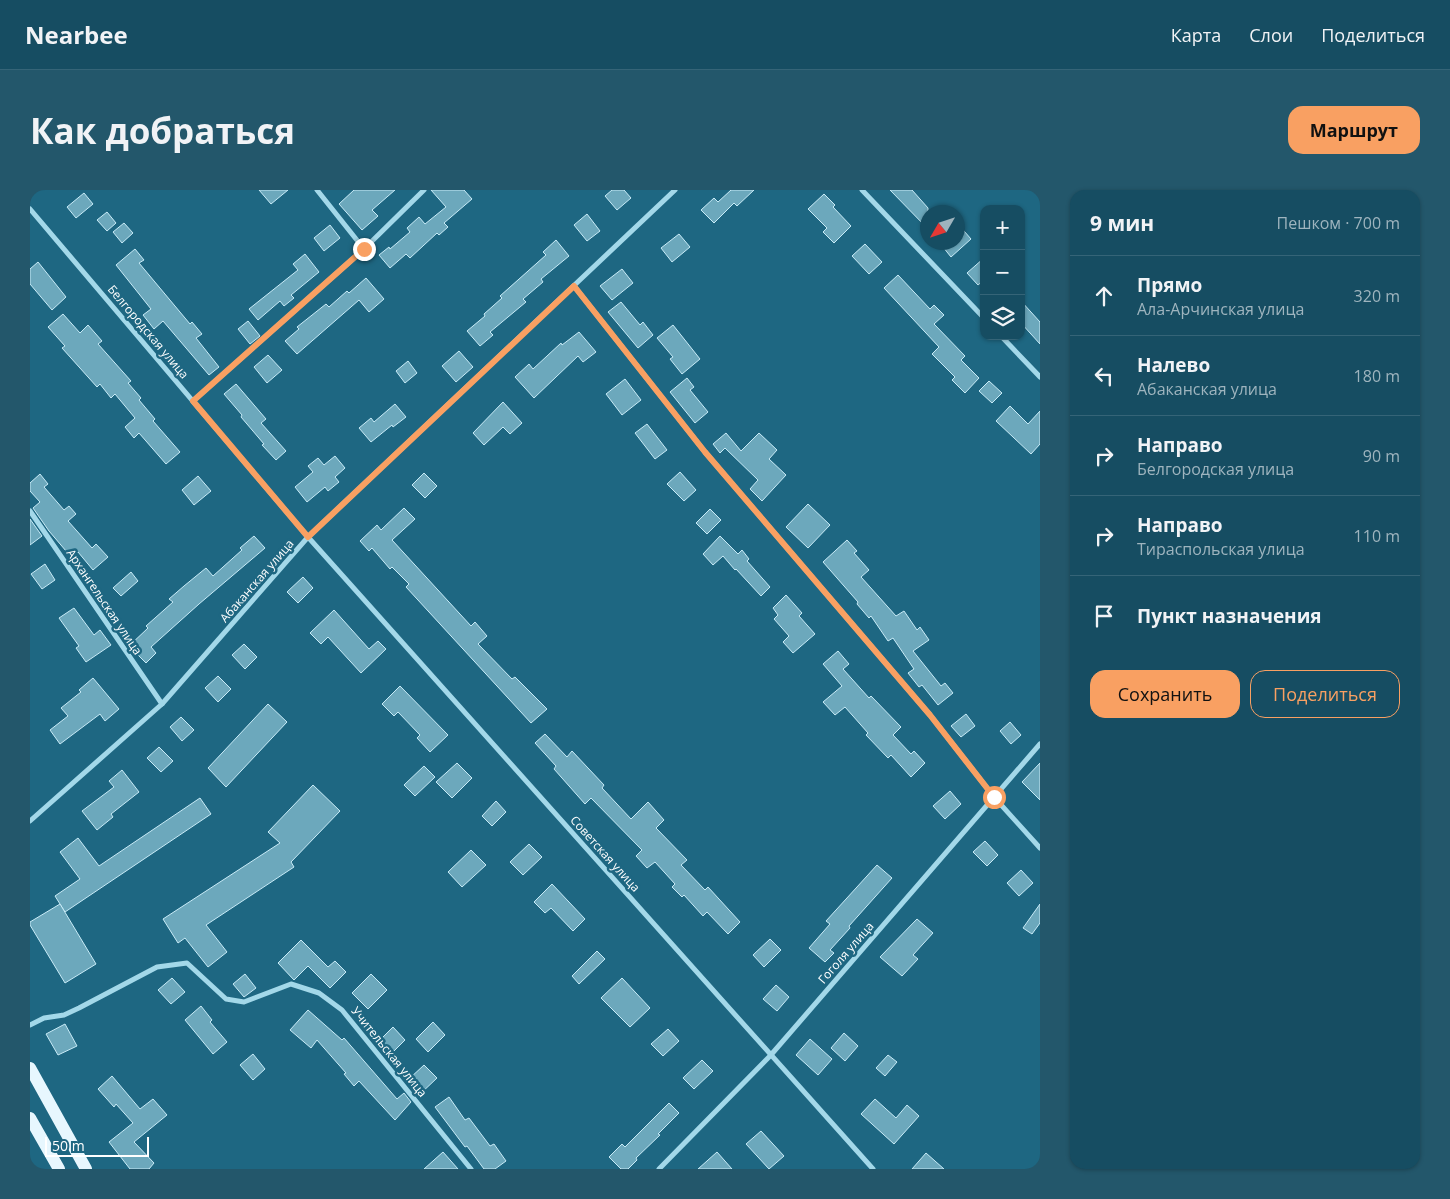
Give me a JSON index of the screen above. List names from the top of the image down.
{
  "streets": {
    "street": [
      "Белгородская улица",
      "Абаканская улица",
      "Архангельская улица",
      "Советская улица",
      "Гоголя улица",
      "Учительская улица"
    ]
  },
  "crossings": [
    ["Белгородская улица", "Абаканская улица"],
    ["Белгородская улица", "Советская улица"],
    ["Абаканская улица", "Архангельская улица"],
    ["Абаканская улица", "Советская улица"],
    ["Советская улица", "Гоголя улица"]
  ],
  "scale_bar": "50 m",
  "north": "bottom left",
  "page": {
    "header": "Nearbee",
    "nav": ["Карта", "Слои", "Поделиться"],
    "buttons": [
      "Маршрут",
      ["Сохранить", "Поделиться"]
    ],
    "title": "Как добраться",
    "heading": ["9 мин", "Пешком · 700 m"],
    "map_buttons": ["+", "−"],
    "list": [
      ["Прямо", "Ала-Арчинская улица", "320 m"],
      ["Налево", "Абаканская улица", "180 m"],
      ["Направо", "Белгородская улица", "90 m"],
      ["Направо", "Тираспольская улица", "110 m"],
      "Пункт назначения"
    ],
    "scale": "50 m"
  }
}
